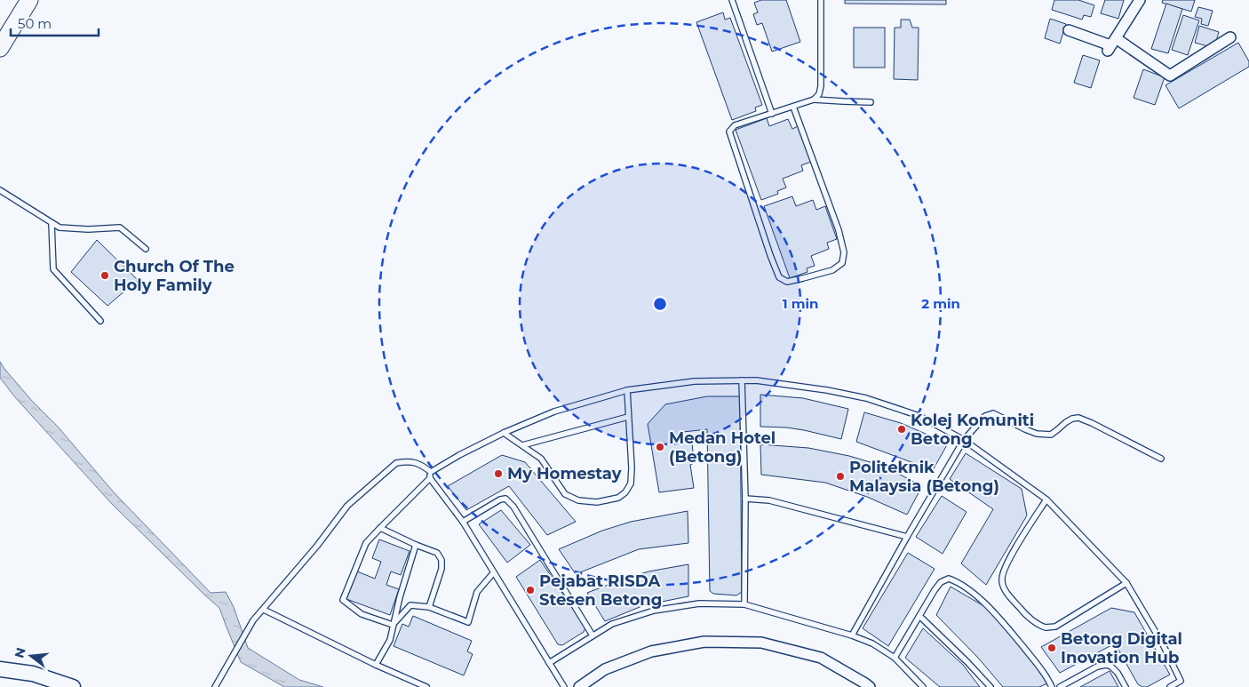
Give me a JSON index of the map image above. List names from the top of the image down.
{
  "places": [
    "Church Of The Holy Family",
    "Kolej Komuniti Betong",
    "Medan Hotel (Betong)",
    "My Homestay",
    "Politeknik Malaysia (Betong)",
    "Pejabat RISDA Stesen Betong",
    "Betong Digital Inovation Hub"
  ],
  "scale_bar": "50 m",
  "north": "left",
  "rings": ["1 min", "2 min"]
}
